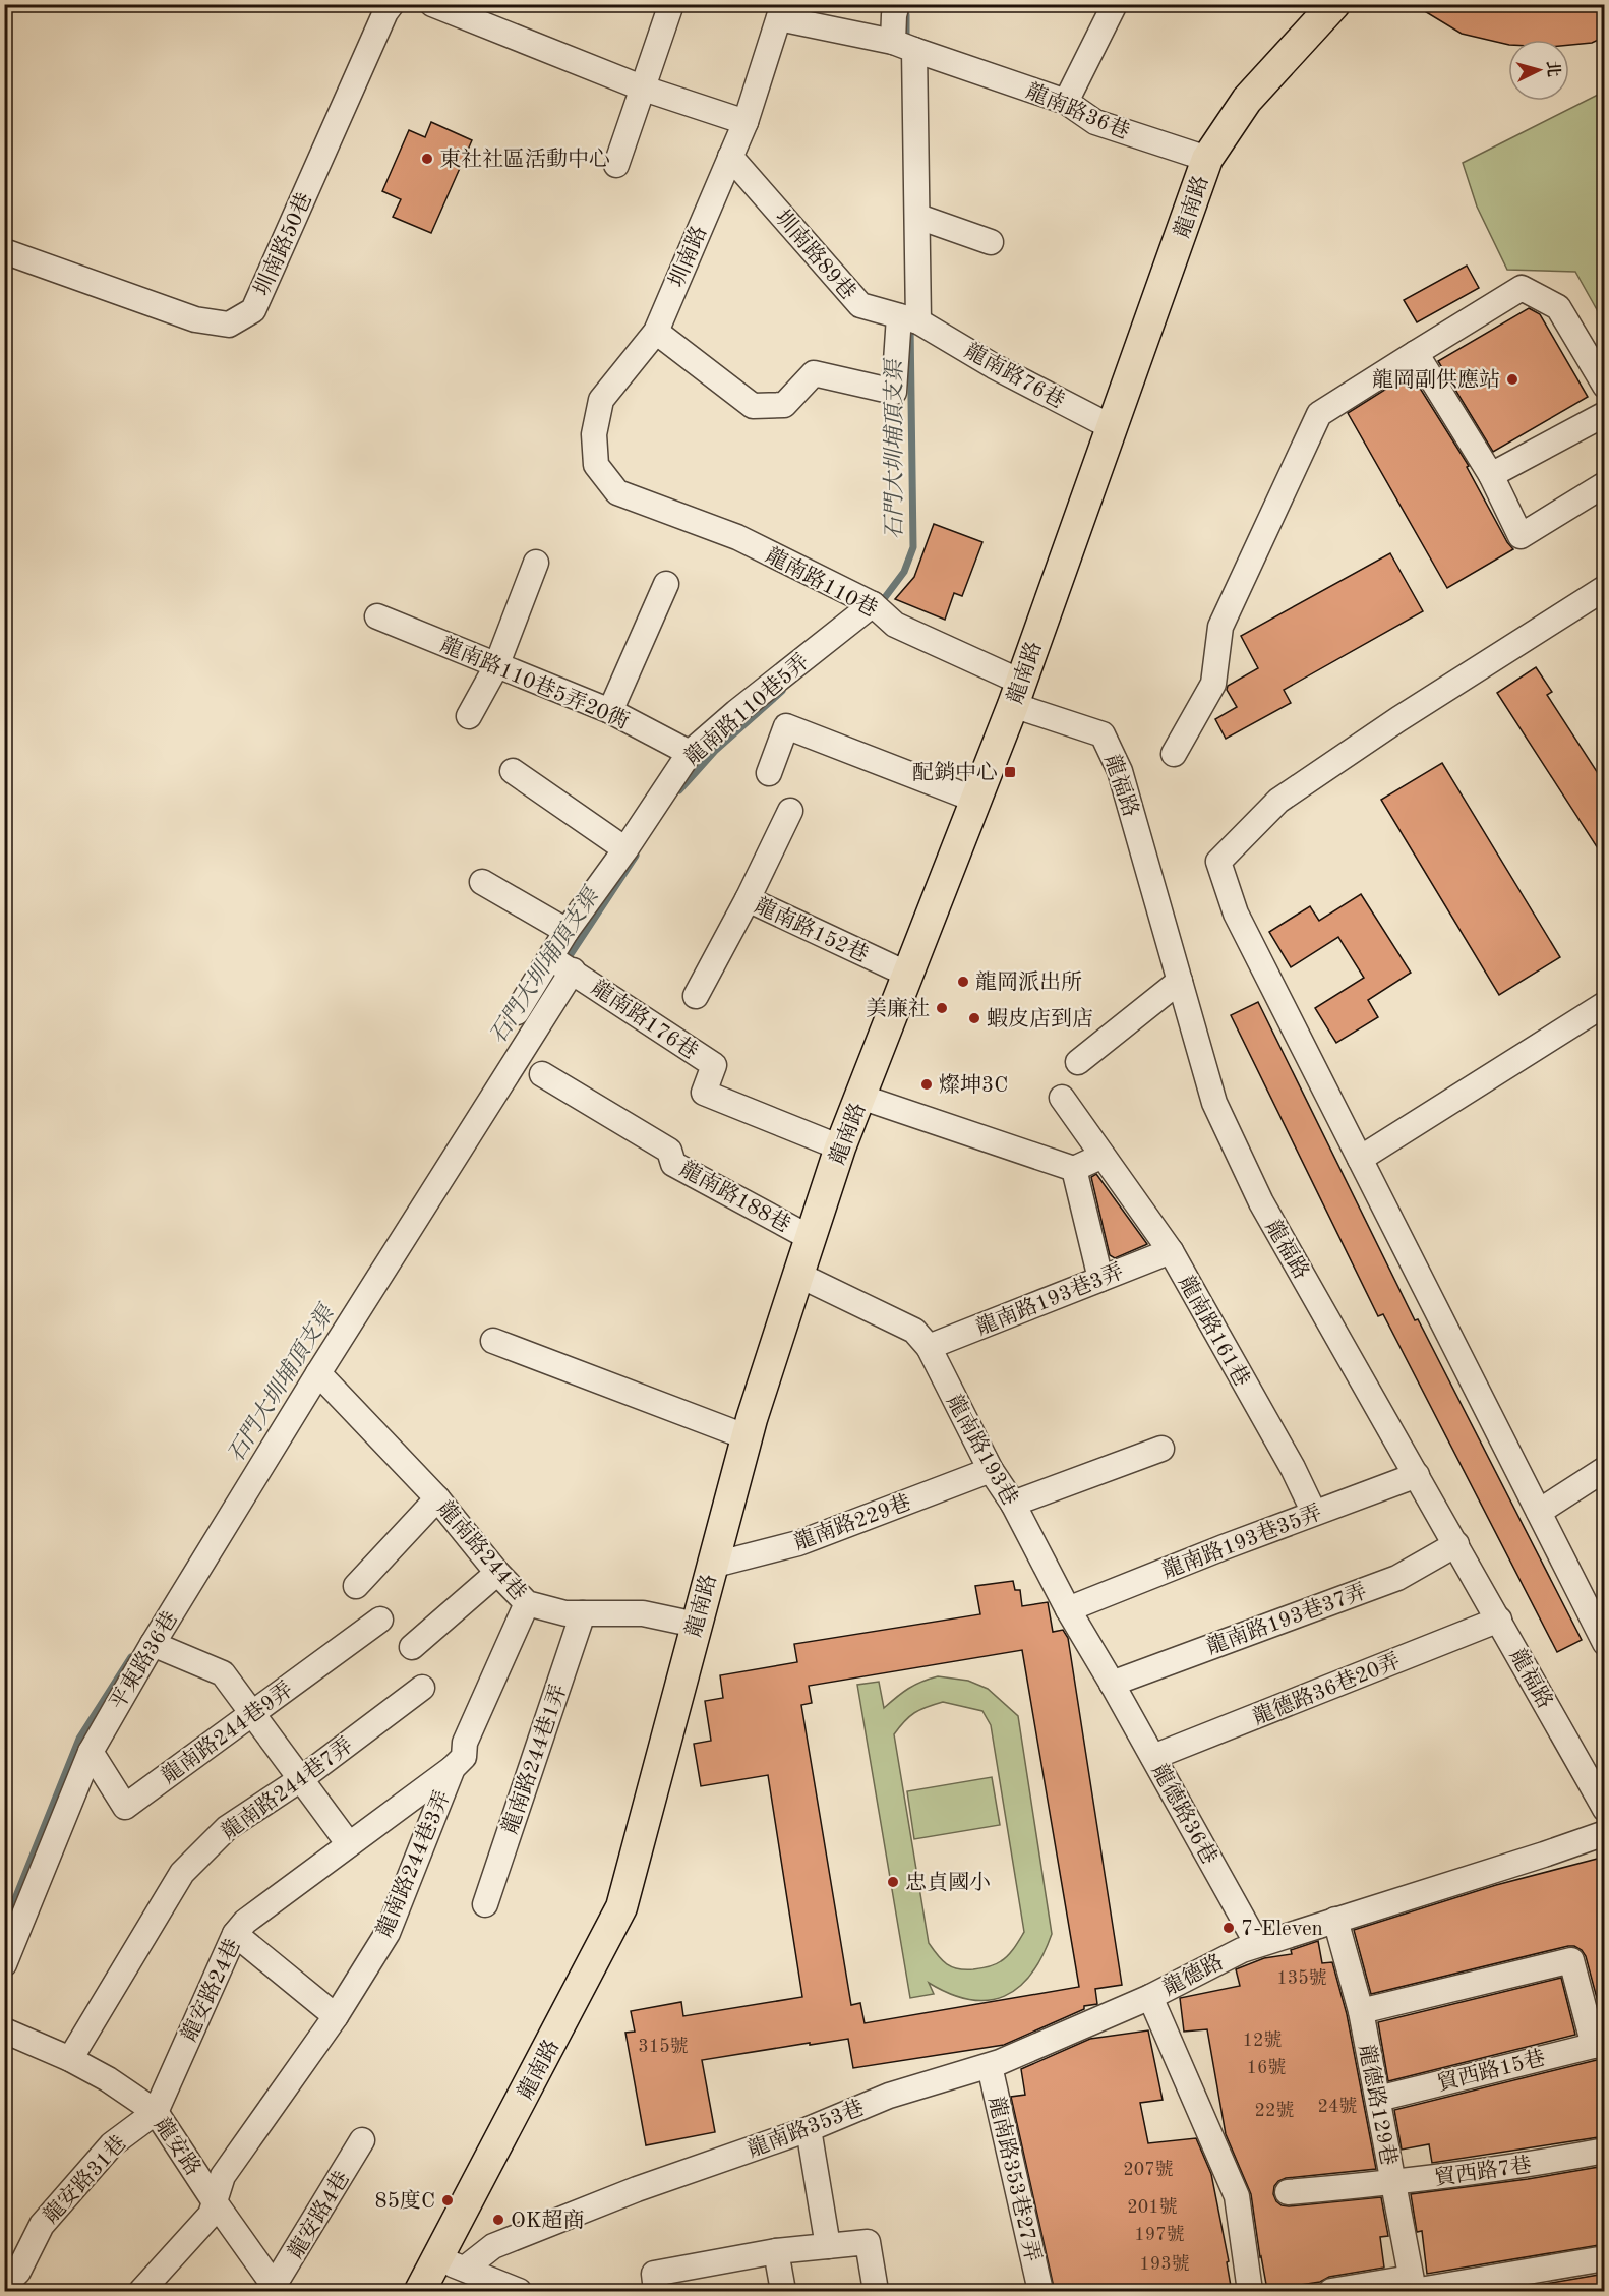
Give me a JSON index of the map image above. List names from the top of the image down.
{
  "streets": {
    "main road": ["龍南路"],
    "street": [
      "龍南路36巷",
      "圳南路50巷",
      "圳南路89巷",
      "圳南路",
      "龍南路76巷",
      "龍南路110巷",
      "龍南路110巷5弄20衖",
      "龍南路110巷5弄",
      "龍福路",
      "龍南路152巷",
      "龍南路176巷",
      "龍南路188巷",
      "龍南路193巷3弄",
      "龍南路161巷",
      "龍南路193巷",
      "龍南路229巷",
      "龍南路193巷35弄",
      "龍南路244巷",
      "龍南路193巷37弄",
      "平東路36巷",
      "龍德路36巷20弄",
      "龍南路244巷9弄",
      "龍南路244巷1弄",
      "龍南路244巷7弄",
      "龍德路36巷",
      "龍南路244巷3弄",
      "龍德路",
      "龍安路24巷",
      "貿西路15巷",
      "龍德路129巷",
      "龍南路353巷",
      "龍安路",
      "貿西路7巷",
      "龍安路31巷",
      "龍南路353巷27弄",
      "龍安路4巷"
    ]
  },
  "crossings": [
    ["龍南路36巷", "龍南路"],
    ["龍南路36巷", "圳南路"],
    ["龍南路", "龍南路76巷"],
    ["龍南路", "龍南路110巷"],
    ["龍南路", "龍福路"],
    ["龍南路", "龍南路152巷"],
    ["龍南路", "龍南路176巷"],
    ["龍南路", "龍南路188巷"],
    ["龍南路", "龍南路193巷"],
    ["龍南路", "龍南路229巷"],
    ["龍南路", "龍南路244巷"],
    ["龍南路", "龍南路353巷"],
    ["圳南路89巷", "圳南路"],
    ["圳南路89巷", "龍南路76巷"],
    ["圳南路", "龍南路110巷"],
    ["龍南路110巷", "龍南路110巷5弄"],
    ["龍南路110巷", "龍福路"],
    ["龍南路110巷5弄20衖", "龍南路110巷5弄"],
    ["龍南路110巷5弄", "龍南路176巷"],
    ["龍福路", "龍南路193巷35弄"],
    ["龍福路", "龍南路193巷37弄"],
    ["龍福路", "龍德路36巷20弄"],
    ["龍南路176巷", "平東路36巷"],
    ["龍南路193巷3弄", "龍南路161巷"],
    ["龍南路193巷3弄", "龍南路193巷"],
    ["龍南路161巷", "龍南路193巷35弄"],
    ["龍南路193巷", "龍南路229巷"],
    ["龍南路193巷", "龍南路193巷35弄"],
    ["龍南路193巷", "龍南路193巷37弄"],
    ["龍南路193巷", "龍德路36巷"],
    ["龍南路244巷", "平東路36巷"],
    ["龍南路244巷", "龍南路244巷1弄"],
    ["龍南路244巷", "龍南路244巷3弄"],
    ["龍南路193巷37弄", "龍德路36巷"],
    ["平東路36巷", "龍南路244巷9弄"],
    ["龍德路36巷20弄", "龍德路36巷"],
    ["龍南路244巷7弄", "龍安路"],
    ["龍德路36巷", "龍德路"],
    ["龍南路244巷3弄", "龍安路24巷"],
    ["龍南路244巷3弄", "龍安路"],
    ["龍德路", "龍德路129巷"],
    ["龍德路", "龍南路353巷"],
    ["龍安路24巷", "龍安路"],
    ["龍安路24巷", "龍安路31巷"],
    ["貿西路15巷", "龍德路129巷"],
    ["龍德路129巷", "貿西路7巷"],
    ["龍南路353巷", "龍南路353巷27弄"],
    ["龍安路", "龍安路31巷"],
    ["龍安路", "龍安路4巷"]
  ],
  "water": ["石門大圳埔頂支渠"],
  "places": {
    "other": [
      "東社社區活動中心",
      "龍岡副供應站",
      "龍岡派出所",
      "美廉社",
      "蝦皮店到店",
      "燦坤3C",
      "忠貞國小",
      "7-Eleven",
      "85度C",
      "OK超商"
    ],
    "transit": ["配銷中心"]
  },
  "house_numbers": [
    "135號",
    "12號",
    "315號",
    "16號",
    "24號",
    "22號",
    "207號",
    "201號",
    "197號",
    "193號"
  ],
  "north": "right"
}
